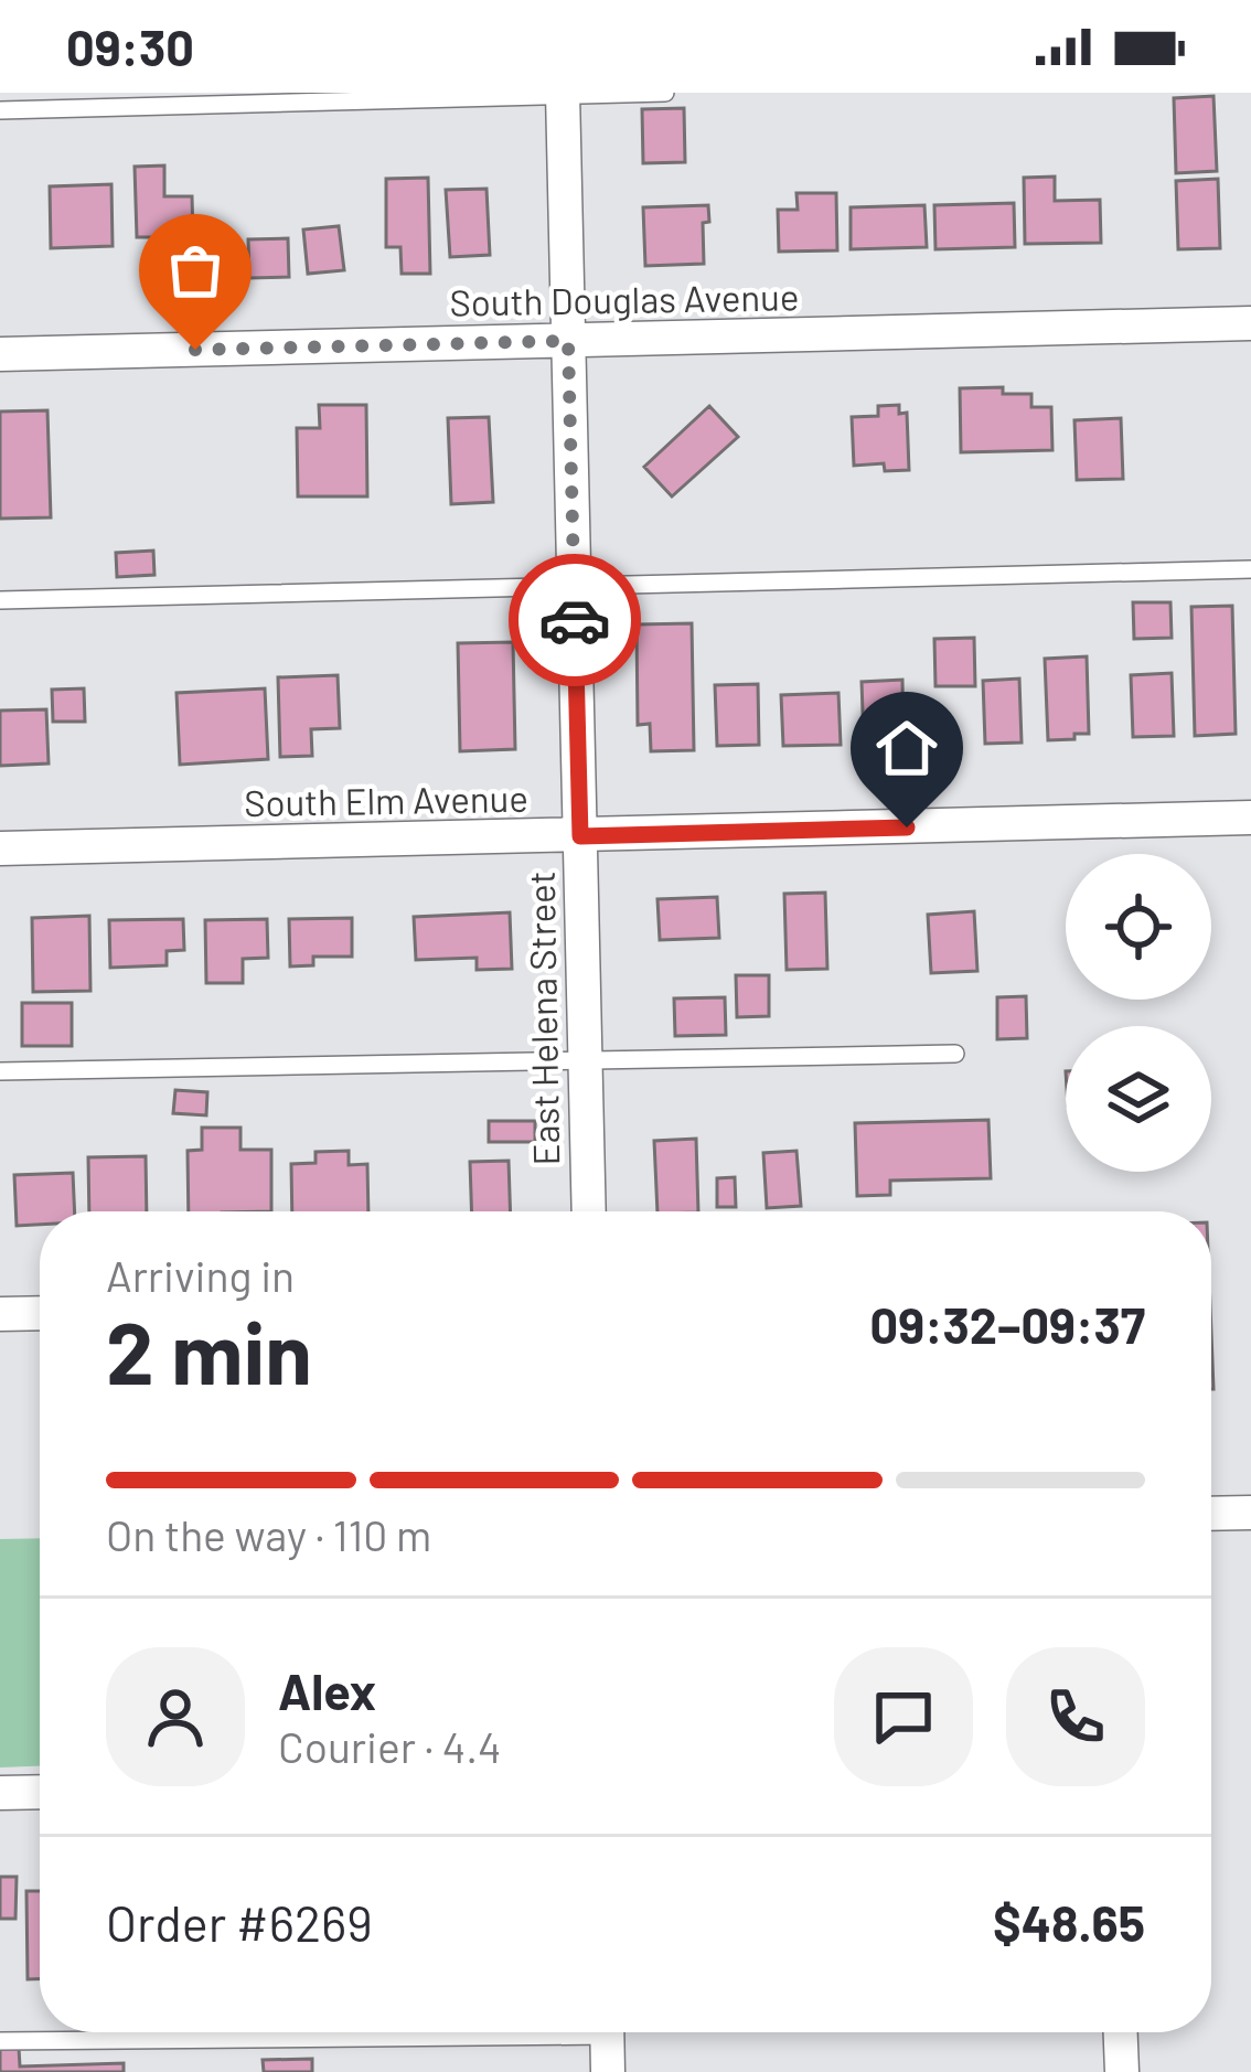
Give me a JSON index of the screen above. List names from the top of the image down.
{
  "streets": {
    "street": ["South Douglas Avenue", "South Elm Avenue", "East Helena Street"]
  },
  "crossings": [
    ["South Douglas Avenue", "East Helena Street"],
    ["South Elm Avenue", "East Helena Street"]
  ],
  "page": {
    "status": "09:30",
    "heading": ["2 min", "Arriving in", "09:32–09:37"],
    "panel": [
      "Alex",
      "Courier · 4.4",
      "Order #6269",
      "$48.65"
    ],
    "bar": "On the way · 110 m"
  }
}
